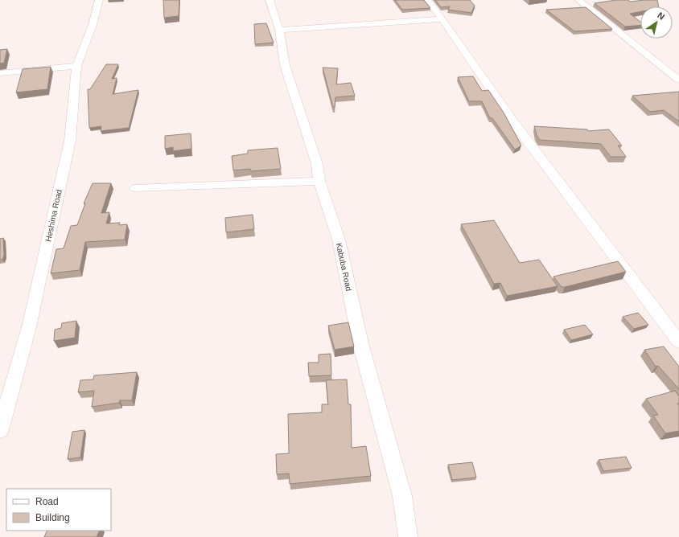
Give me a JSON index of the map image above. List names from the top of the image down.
{
  "streets": {
    "street": ["Heshima Road", "Kabuba Road"]
  },
  "legend": ["Road", "Building"],
  "north": "top right"
}
